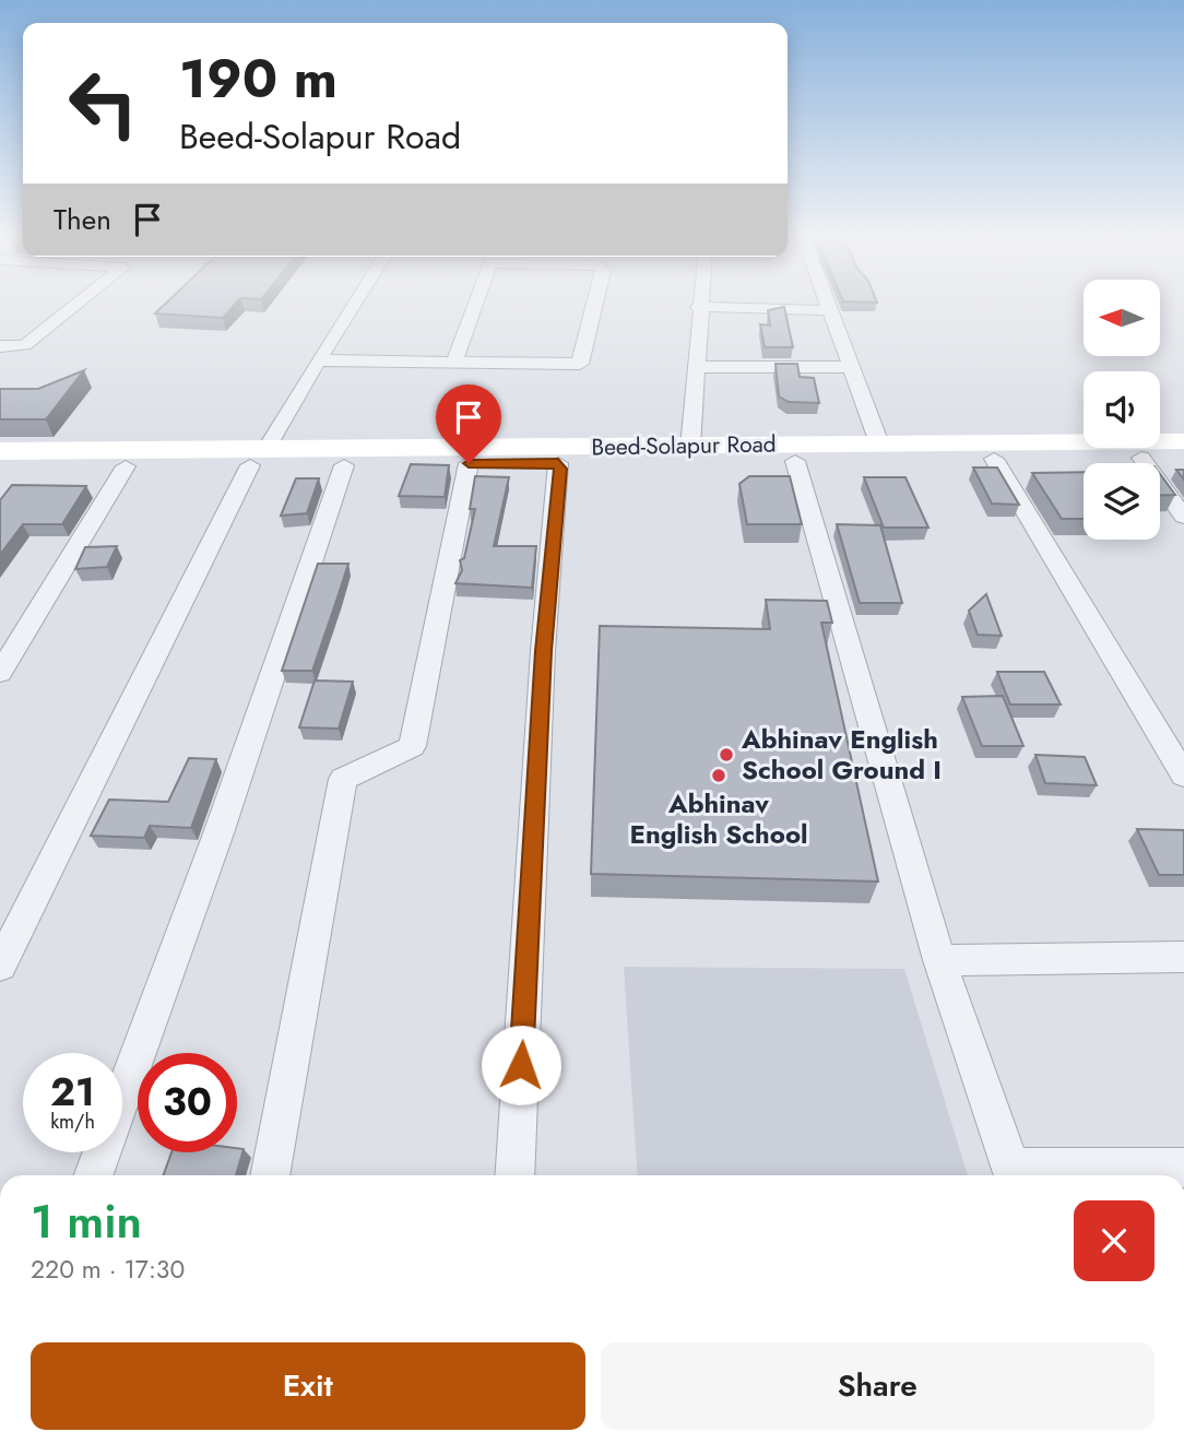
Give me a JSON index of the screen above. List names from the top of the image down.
{
  "streets": {
    "main road": ["Beed-Solapur Road"]
  },
  "places": ["Abhinav English School Ground I", "Abhinav English School"],
  "north": "left",
  "page": {
    "turn": ["190 m", "Beed-Solapur Road"],
    "then": "Then",
    "speed": "21 km/h",
    "limit": "30",
    "heading": ["1 min", "220 m · 17:30"],
    "buttons": ["Exit", "Share"]
  }
}
